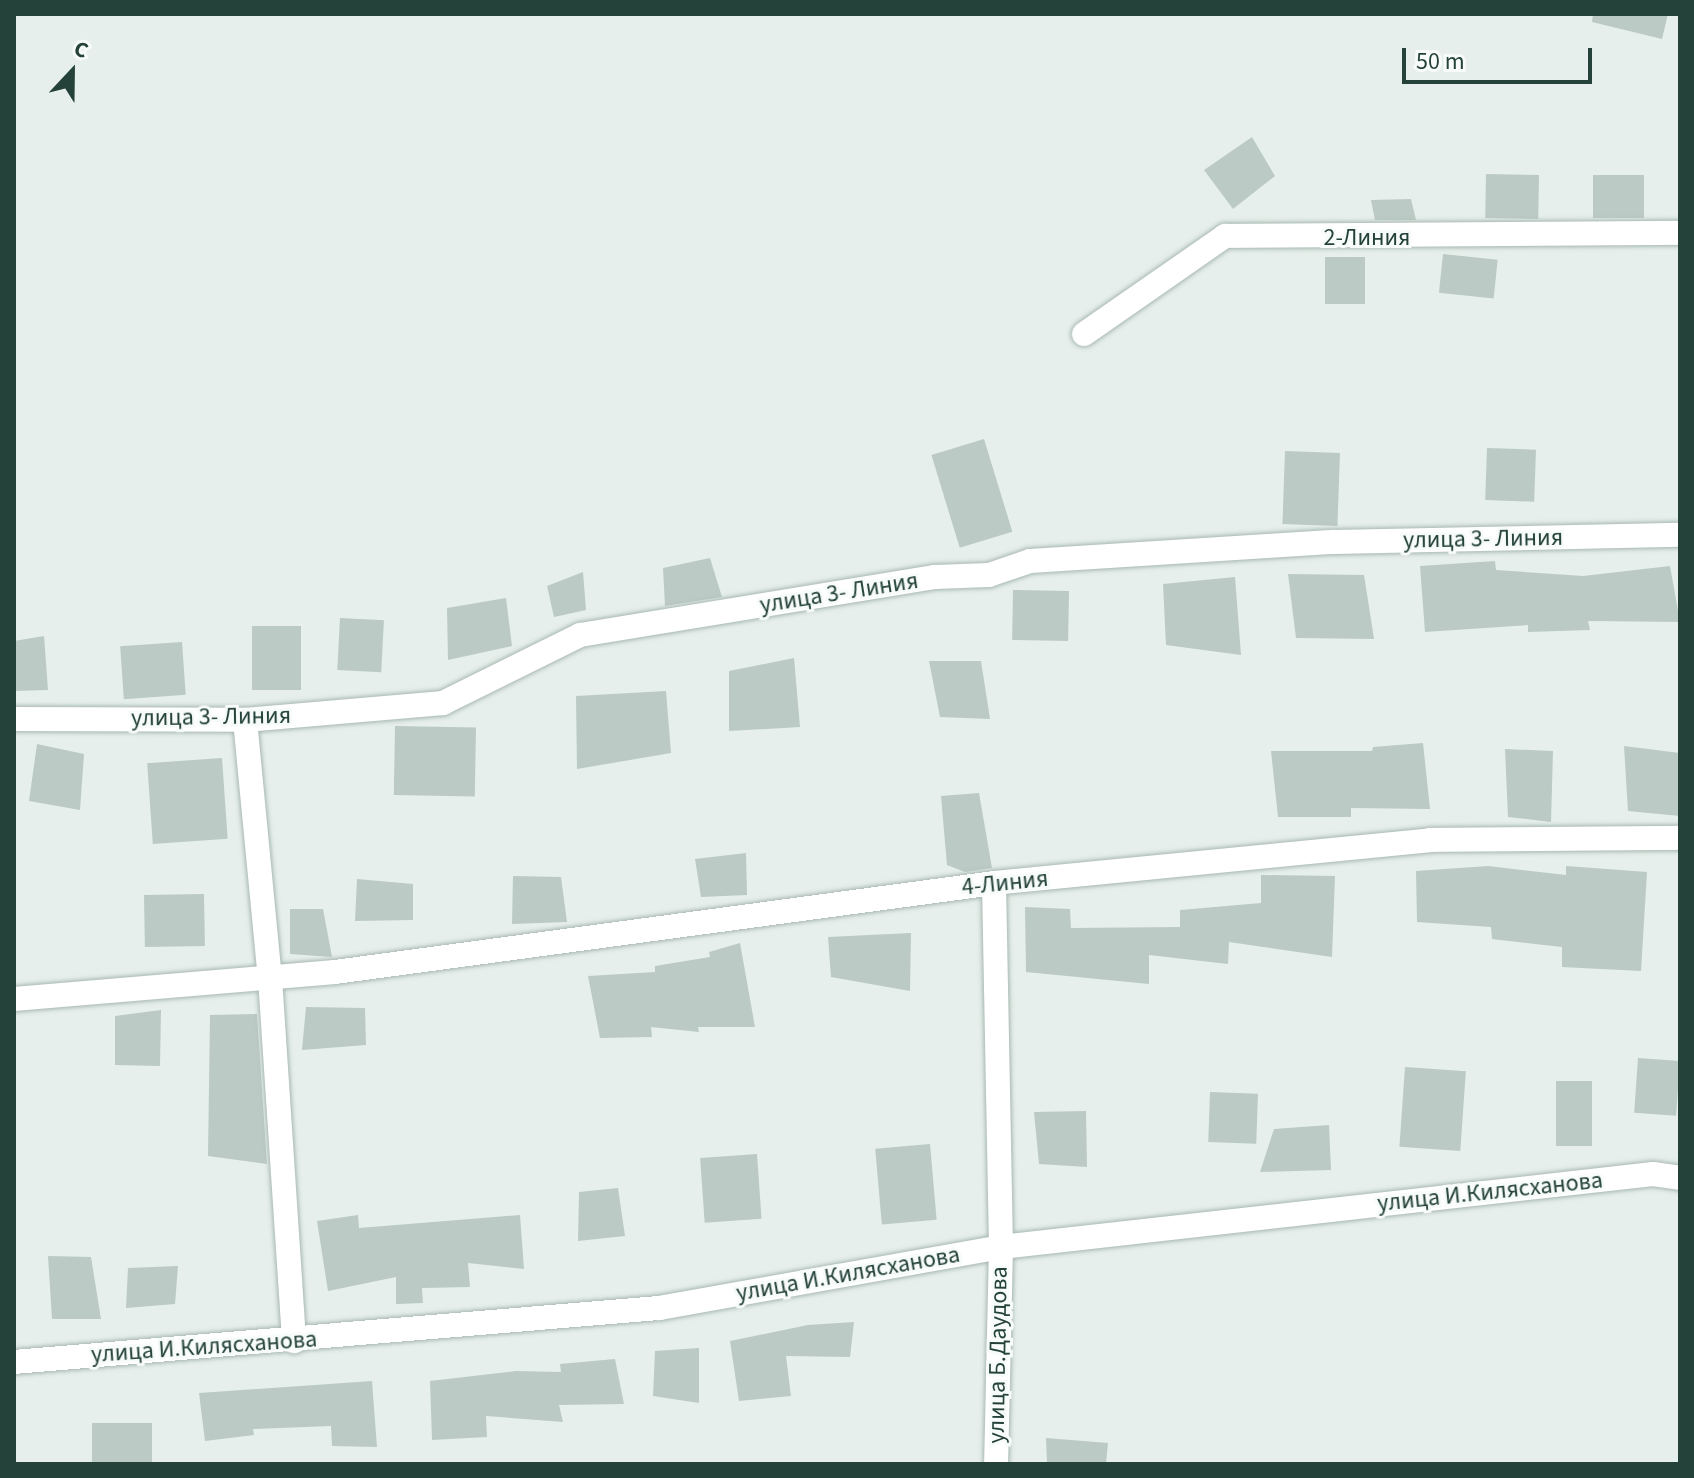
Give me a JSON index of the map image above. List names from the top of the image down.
{
  "streets": {
    "street": [
      "2-Линия",
      "улица 3- Линия",
      "4-Линия",
      "улица И.Килясханова",
      "улица Б.Даудова"
    ]
  },
  "crossings": [
    ["4-Линия", "улица Б.Даудова"],
    ["улица И.Килясханова", "улица Б.Даудова"]
  ],
  "scale_bar": "50 m",
  "north": "top"
}
